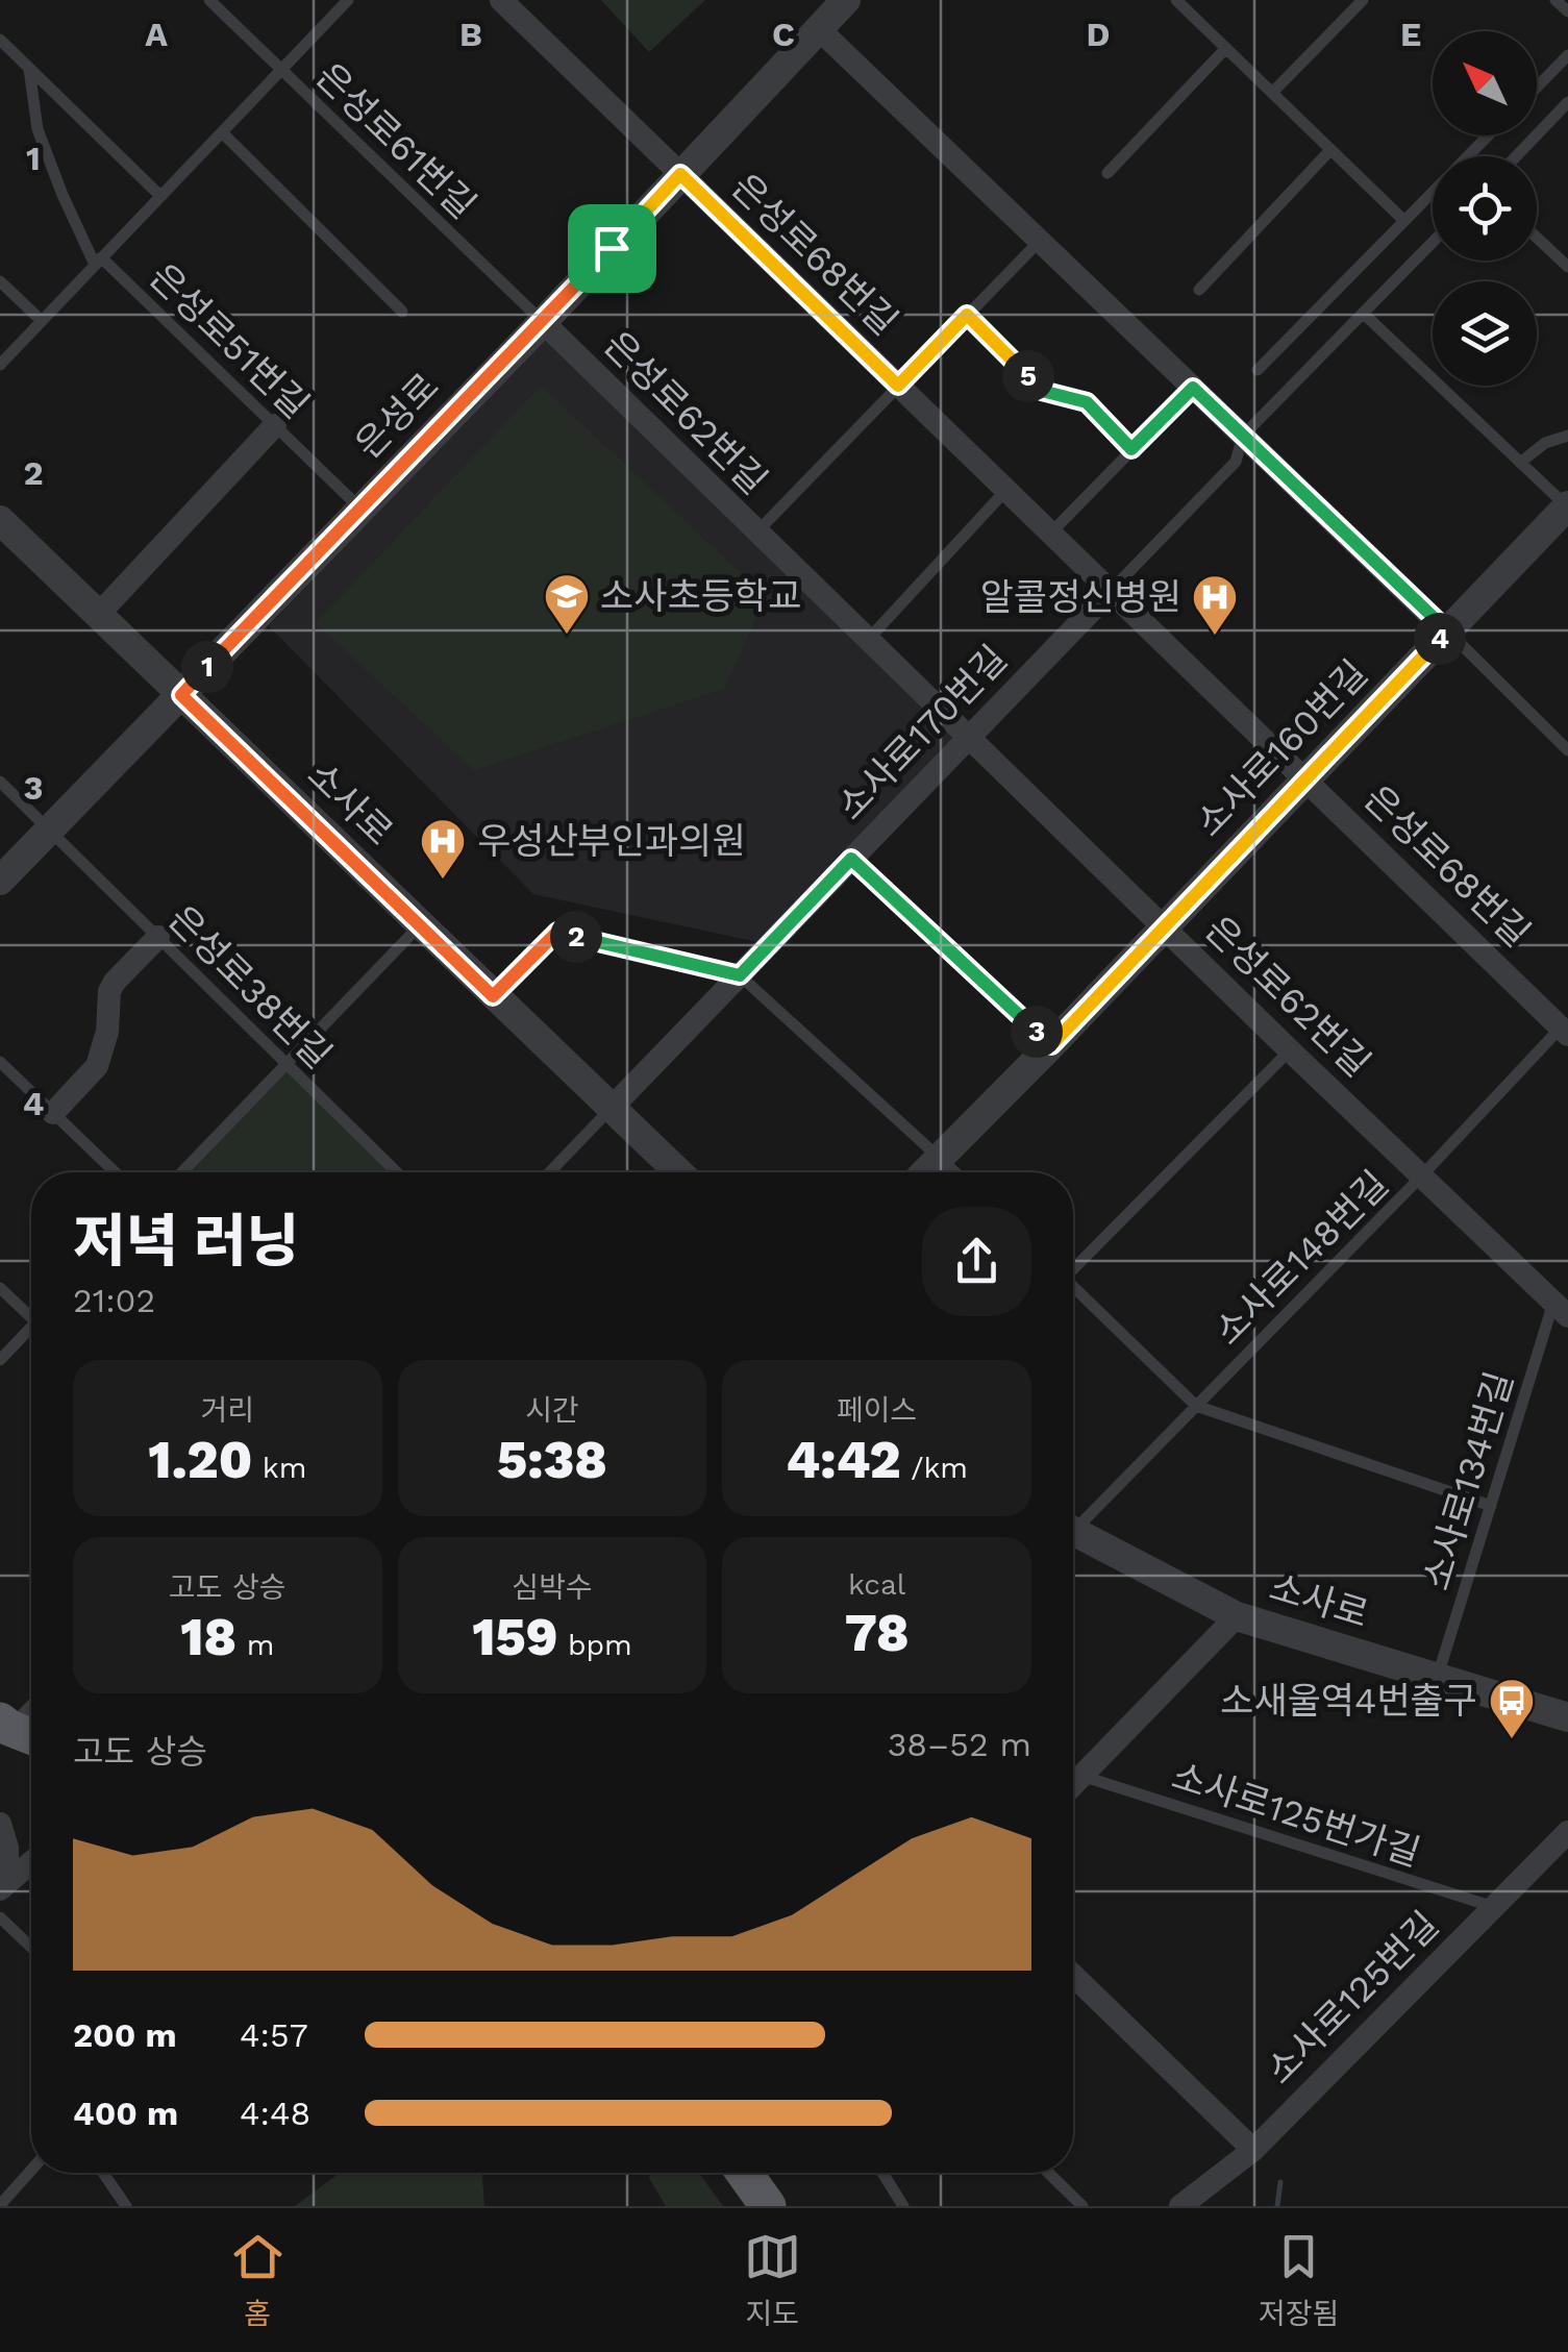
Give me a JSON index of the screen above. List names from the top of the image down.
{
  "streets": {
    "street": [
      "은성로68번길",
      "은성로62번길",
      "은성로",
      "소사로170번길",
      "소사로160번길",
      "소사로",
      "소사로125번길"
    ],
    "lane": [
      "은성로61번길",
      "은성로51번길",
      "은성로38번길",
      "소사로148번길",
      "소사로134번길",
      "소사로125번가길"
    ]
  },
  "crossings": [
    ["은성로61번길", "은성로62번길"],
    ["은성로61번길", "은성로"],
    ["은성로68번길", "은성로62번길"],
    ["은성로68번길", "은성로"],
    ["은성로68번길", "소사로170번길"],
    ["은성로68번길", "소사로160번길"],
    ["은성로68번길", "소사로148번길"],
    ["은성로51번길", "은성로"],
    ["은성로62번길", "은성로"],
    ["은성로62번길", "소사로170번길"],
    ["은성로62번길", "소사로160번길"],
    ["은성로62번길", "소사로148번길"],
    ["은성로62번길", "소사로134번길"],
    ["은성로", "소사로"],
    ["은성로", "은성로38번길"],
    ["소사로170번길", "소사로160번길"],
    ["소사로170번길", "소사로"],
    ["소사로", "소사로134번길"],
    ["소사로125번가길", "소사로125번길"]
  ],
  "places": {
    "school or university": ["소사초등학교"],
    "hospital": ["알콜정신병원", "우성산부인과의원"],
    "bus stop": ["소새울역4번출구"]
  },
  "north": "top left",
  "page": {
    "pins": [
      "5",
      "4",
      "1",
      "2",
      "3"
    ],
    "heading": ["저녁 러닝", "21:02"],
    "stats": [
      ["거리", "1.20 km"],
      ["시간", "5:38"],
      ["페이스", "4:42 /km"],
      ["고도 상승", "18 m"],
      ["심박수", "159 bpm"],
      ["kcal", "78"]
    ],
    "chart": ["고도 상승", "38–52 m"],
    "list": [
      {
        "name": "200 m",
        "note": "4:57"
      },
      {
        "name": "400 m",
        "note": "4:48"
      }
    ],
    "tabs": ["홈", "지도", "저장됨"]
  },
  "grid": {
    "columns": [
      "A",
      "B",
      "C",
      "D",
      "E"
    ],
    "rows": [
      "1",
      "2",
      "3",
      "4"
    ]
  }
}
